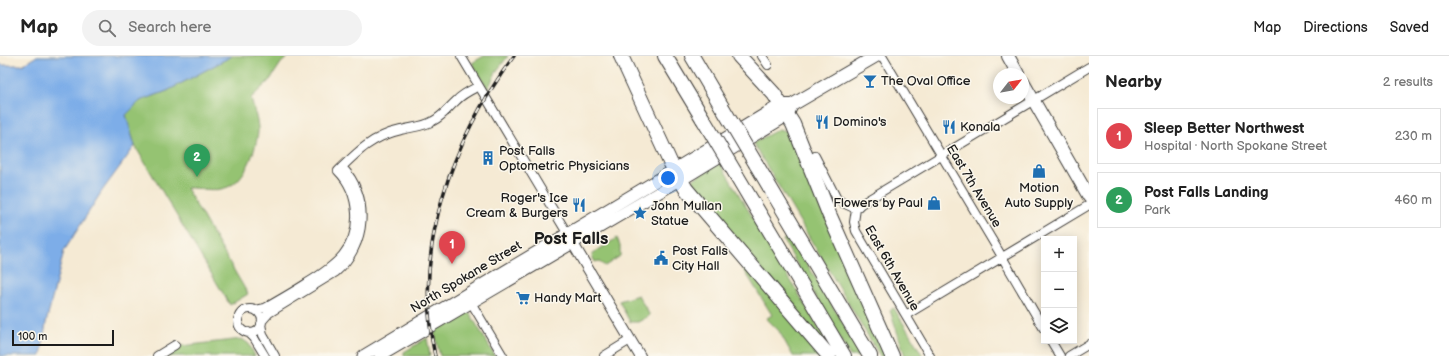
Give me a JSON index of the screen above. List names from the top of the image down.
{
  "streets": {
    "main road": ["North Spokane Street"],
    "street": ["East 7th Avenue", "East 6th Avenue"]
  },
  "districts": ["Post Falls"],
  "places": {
    "bar": ["The Oval Office"],
    "restaurant": ["Domino's", "Konala", "Roger's Ice Cream & Burgers"],
    "building": ["Post Falls Optometric Physicians"],
    "shop": ["Motion Auto Supply", "Flowers by Paul"],
    "place": ["John Mullan Statue"],
    "public building": ["Post Falls City Hall"],
    "supermarket": ["Handy Mart"]
  },
  "scale_bar": "100 m",
  "north": "top right",
  "page": {
    "header": "Map",
    "search": "Search here",
    "nav": ["Map", "Directions", "Saved"],
    "heading": ["Nearby", "2 results"],
    "list": [
      {
        "mark": "1",
        "name": "Sleep Better Northwest",
        "note": "Hospital · North Spokane Street",
        "value": "230 m"
      },
      {
        "mark": "2",
        "name": "Post Falls Landing",
        "note": "Park",
        "value": "460 m"
      }
    ],
    "pins": ["2", "1"],
    "map_buttons": ["+", "−"],
    "scale": "100 m"
  }
}
